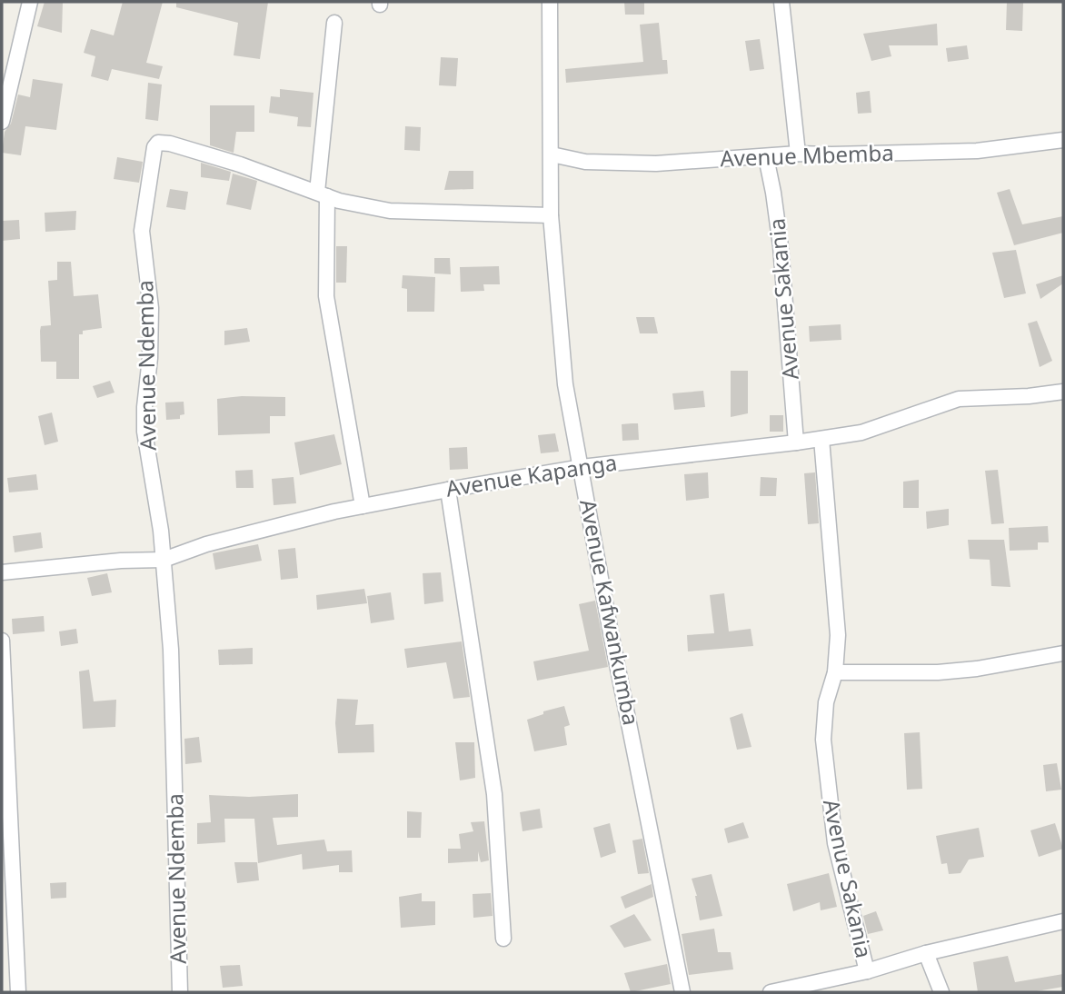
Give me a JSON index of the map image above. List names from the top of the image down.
{
  "streets": {
    "street": [
      "Avenue Mbemba",
      "Avenue Sakania",
      "Avenue Ndemba",
      "Avenue Kapanga",
      "Avenue Kafwankumba"
    ]
  },
  "crossings": [
    ["Avenue Mbemba", "Avenue Sakania"],
    ["Avenue Mbemba", "Avenue Kafwankumba"],
    ["Avenue Sakania", "Avenue Kapanga"],
    ["Avenue Ndemba", "Avenue Kapanga"],
    ["Avenue Ndemba", "Avenue Kafwankumba"],
    ["Avenue Kapanga", "Avenue Kafwankumba"]
  ]
}
